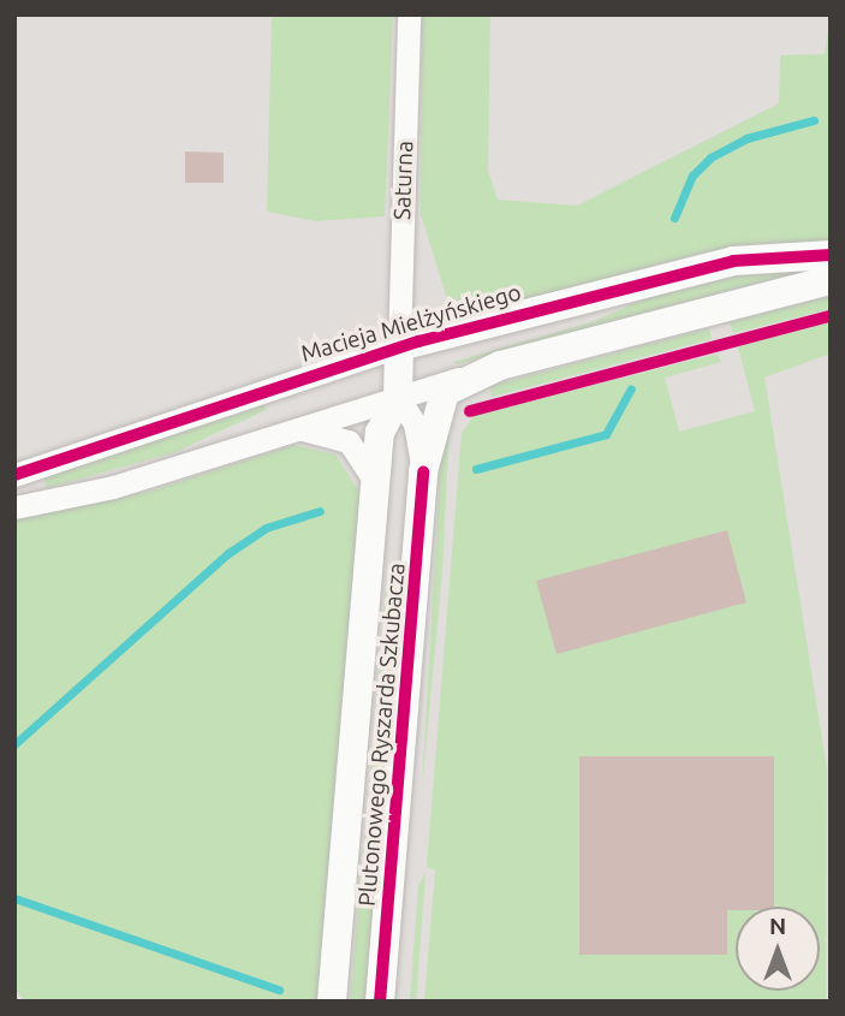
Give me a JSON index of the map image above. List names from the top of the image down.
{
  "streets": {
    "street": ["Saturna", "Macieja Mielżyńskiego", "Plutonowego Ryszarda Szkubacza"]
  },
  "crossings": [
    ["Saturna", "Macieja Mielżyńskiego"],
    ["Macieja Mielżyńskiego", "Plutonowego Ryszarda Szkubacza"]
  ],
  "north": "top"
}
